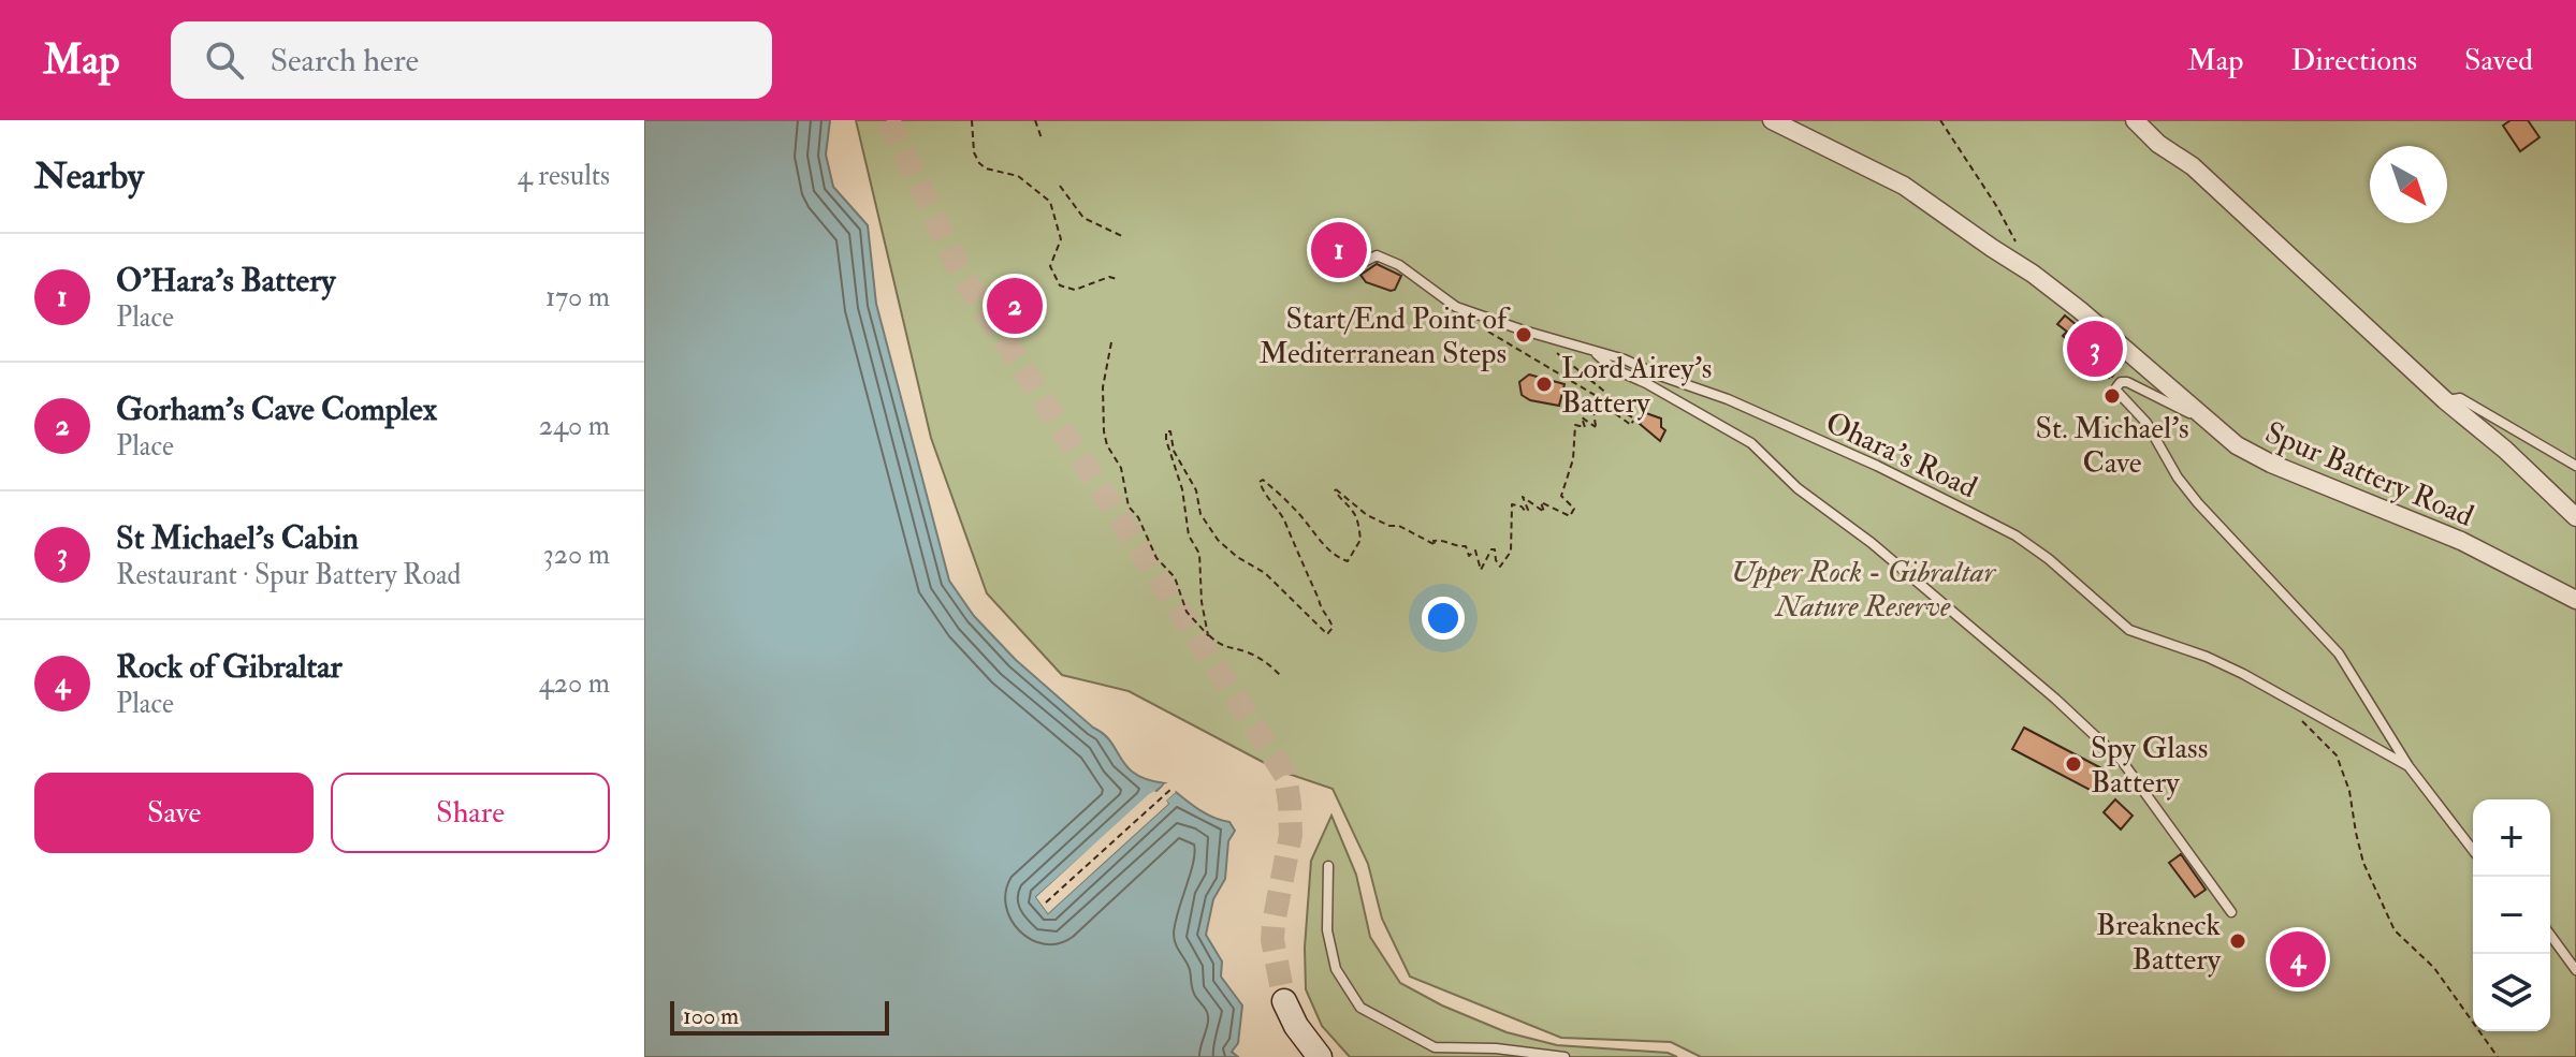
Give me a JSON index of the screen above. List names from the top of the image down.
{
  "streets": {
    "street": ["Spur Battery Road"],
    "lane": ["Ohara's Road"]
  },
  "parks": ["Upper Rock - Gibraltar Nature Reserve"],
  "places": [
    "Start/End Point of Mediterranean Steps",
    "Lord Airey's Battery",
    "St. Michael's Cave",
    "Spy Glass Battery",
    "Breakneck Battery"
  ],
  "scale_bar": "100 m",
  "north": "bottom right",
  "page": {
    "header": "Map",
    "search": "Search here",
    "nav": ["Map", "Directions", "Saved"],
    "heading": ["Nearby", "4 results"],
    "pins": [
      "1",
      "2",
      "3",
      "4"
    ],
    "list": [
      {
        "mark": "1",
        "name": "O'Hara's Battery",
        "note": "Place",
        "value": "170 m"
      },
      {
        "mark": "2",
        "name": "Gorham's Cave Complex",
        "note": "Place",
        "value": "240 m"
      },
      {
        "mark": "3",
        "name": "St Michael's Cabin",
        "note": "Restaurant · Spur Battery Road",
        "value": "320 m"
      },
      {
        "mark": "4",
        "name": "Rock of Gibraltar",
        "note": "Place",
        "value": "420 m"
      }
    ],
    "buttons": ["Save", "Share"],
    "map_buttons": ["+", "−"],
    "scale": "100 m"
  }
}
